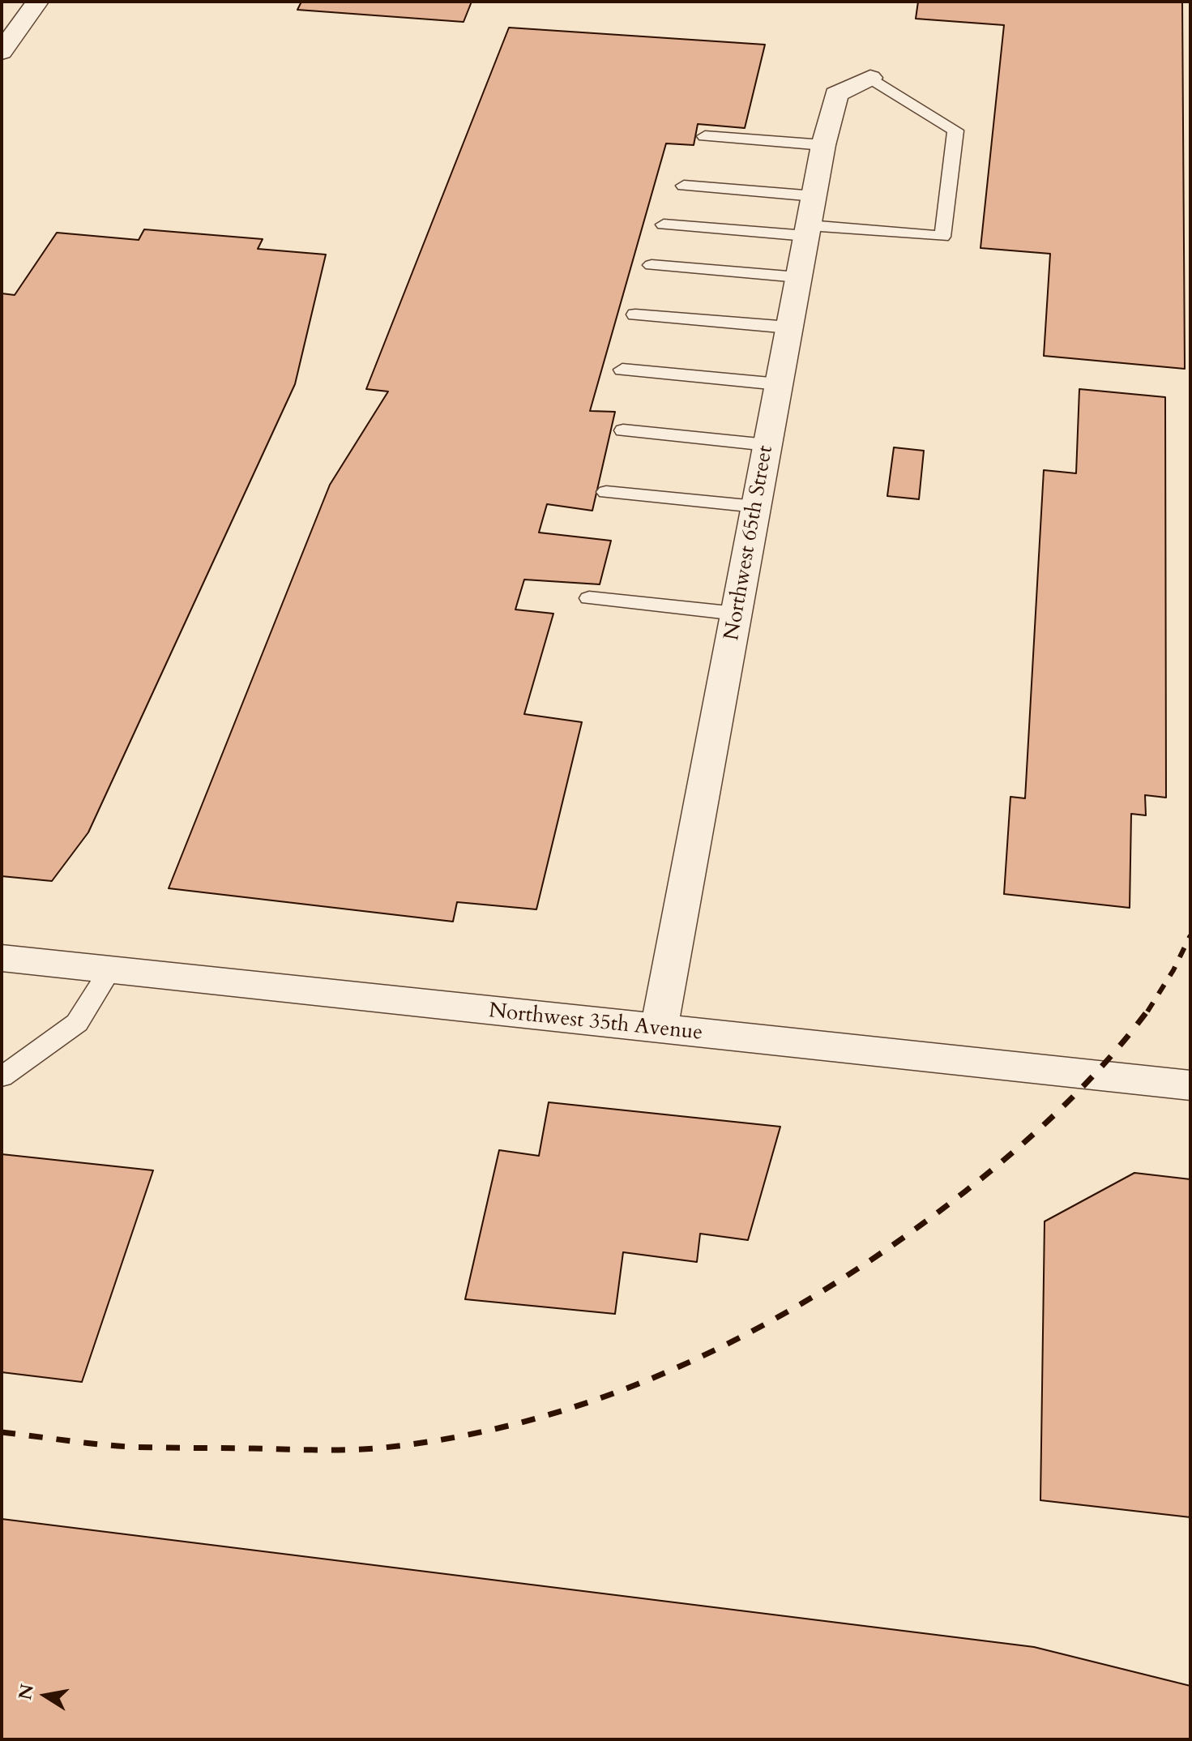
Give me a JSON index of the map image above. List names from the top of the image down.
{
  "streets": {
    "street": ["Northwest 65th Street", "Northwest 35th Avenue"]
  },
  "crossings": [
    ["Northwest 65th Street", "Northwest 35th Avenue"]
  ],
  "north": "left"
}
